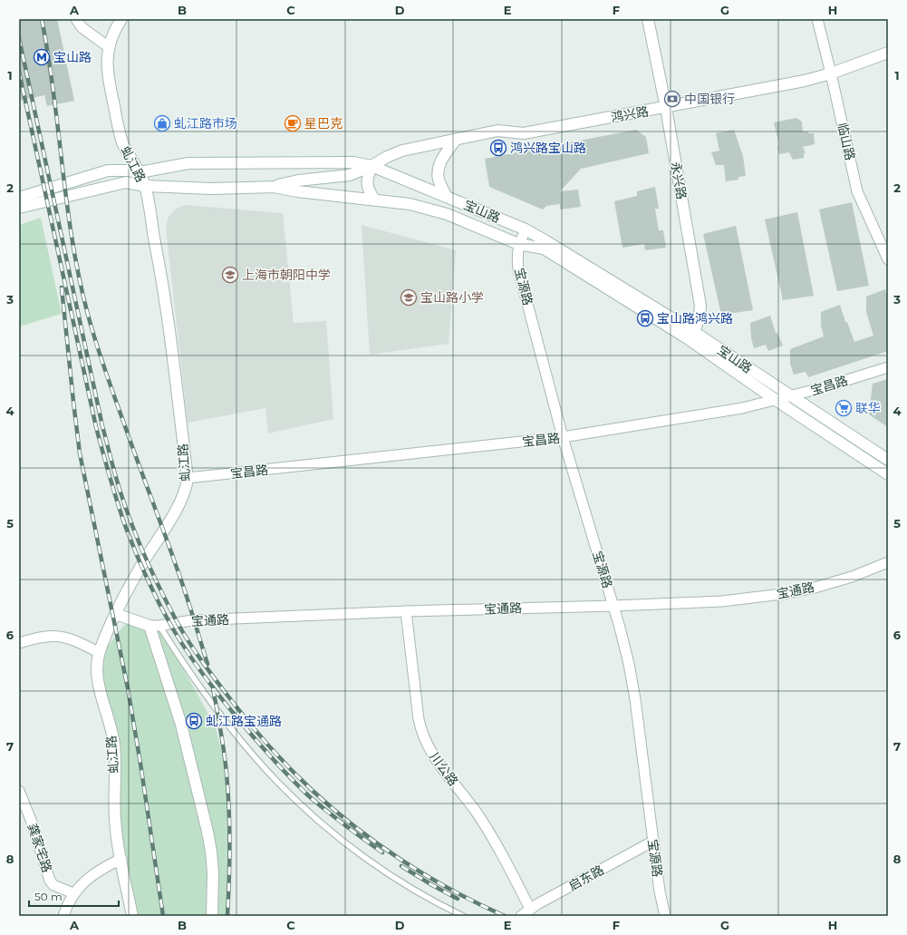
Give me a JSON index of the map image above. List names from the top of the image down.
{
  "streets": {
    "street": [
      "鸿兴路",
      "临山路",
      "虬江路",
      "永兴路",
      "宝山路",
      "宝源路",
      "宝昌路",
      "宝通路",
      "川公路",
      "龚家宅路",
      "启东路"
    ]
  },
  "crossings": [
    ["鸿兴路", "临山路"],
    ["鸿兴路", "永兴路"],
    ["鸿兴路", "宝山路"],
    ["虬江路", "宝山路"],
    ["虬江路", "宝昌路"],
    ["虬江路", "宝通路"],
    ["永兴路", "宝山路"],
    ["宝山路", "宝源路"],
    ["宝山路", "宝昌路"],
    ["宝源路", "宝昌路"],
    ["宝源路", "宝通路"],
    ["宝源路", "启东路"],
    ["宝通路", "川公路"],
    ["川公路", "启东路"]
  ],
  "places": {
    "metro station": ["宝山路"],
    "bank": ["中国银行"],
    "shop": ["虬江路市场"],
    "cafe": ["星巴克"],
    "bus stop": ["鸿兴路宝山路", "宝山路鸿兴路", "虬江路宝通路"],
    "school or university": ["上海市朝阳中学", "宝山路小学"],
    "supermarket": ["联华"]
  },
  "scale_bar": "50 m",
  "grid": {
    "columns": [
      "A",
      "B",
      "C",
      "D",
      "E",
      "F",
      "G",
      "H"
    ],
    "rows": [
      "1",
      "2",
      "3",
      "4",
      "5",
      "6",
      "7",
      "8"
    ]
  }
}
